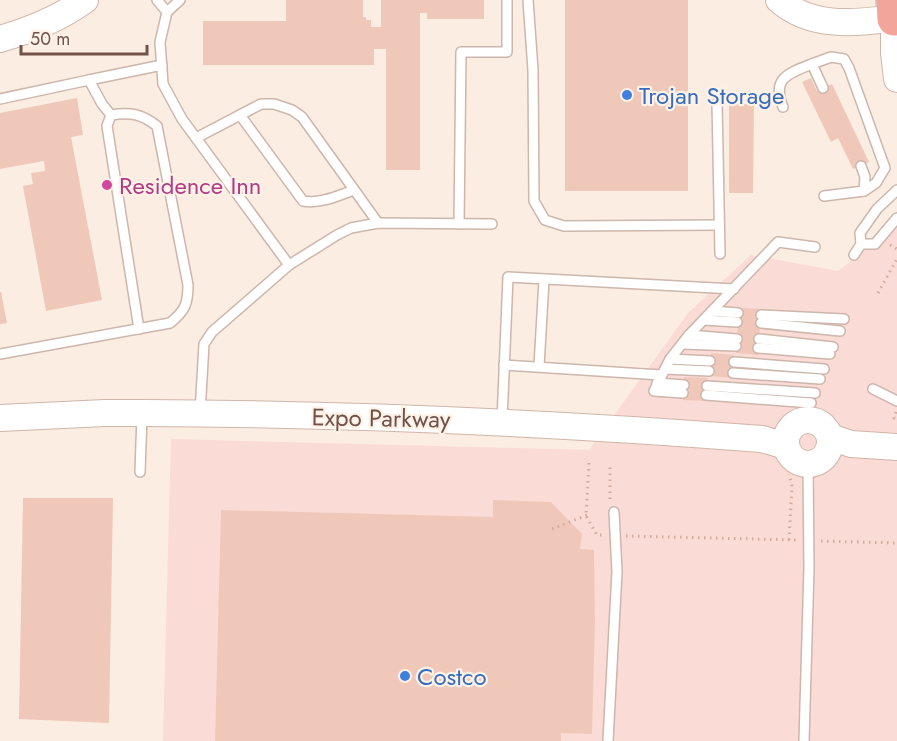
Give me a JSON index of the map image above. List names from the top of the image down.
{
  "streets": {
    "street": ["Expo Parkway"]
  },
  "places": ["Trojan Storage", "Residence Inn", "Costco"],
  "scale_bar": "50 m"
}
